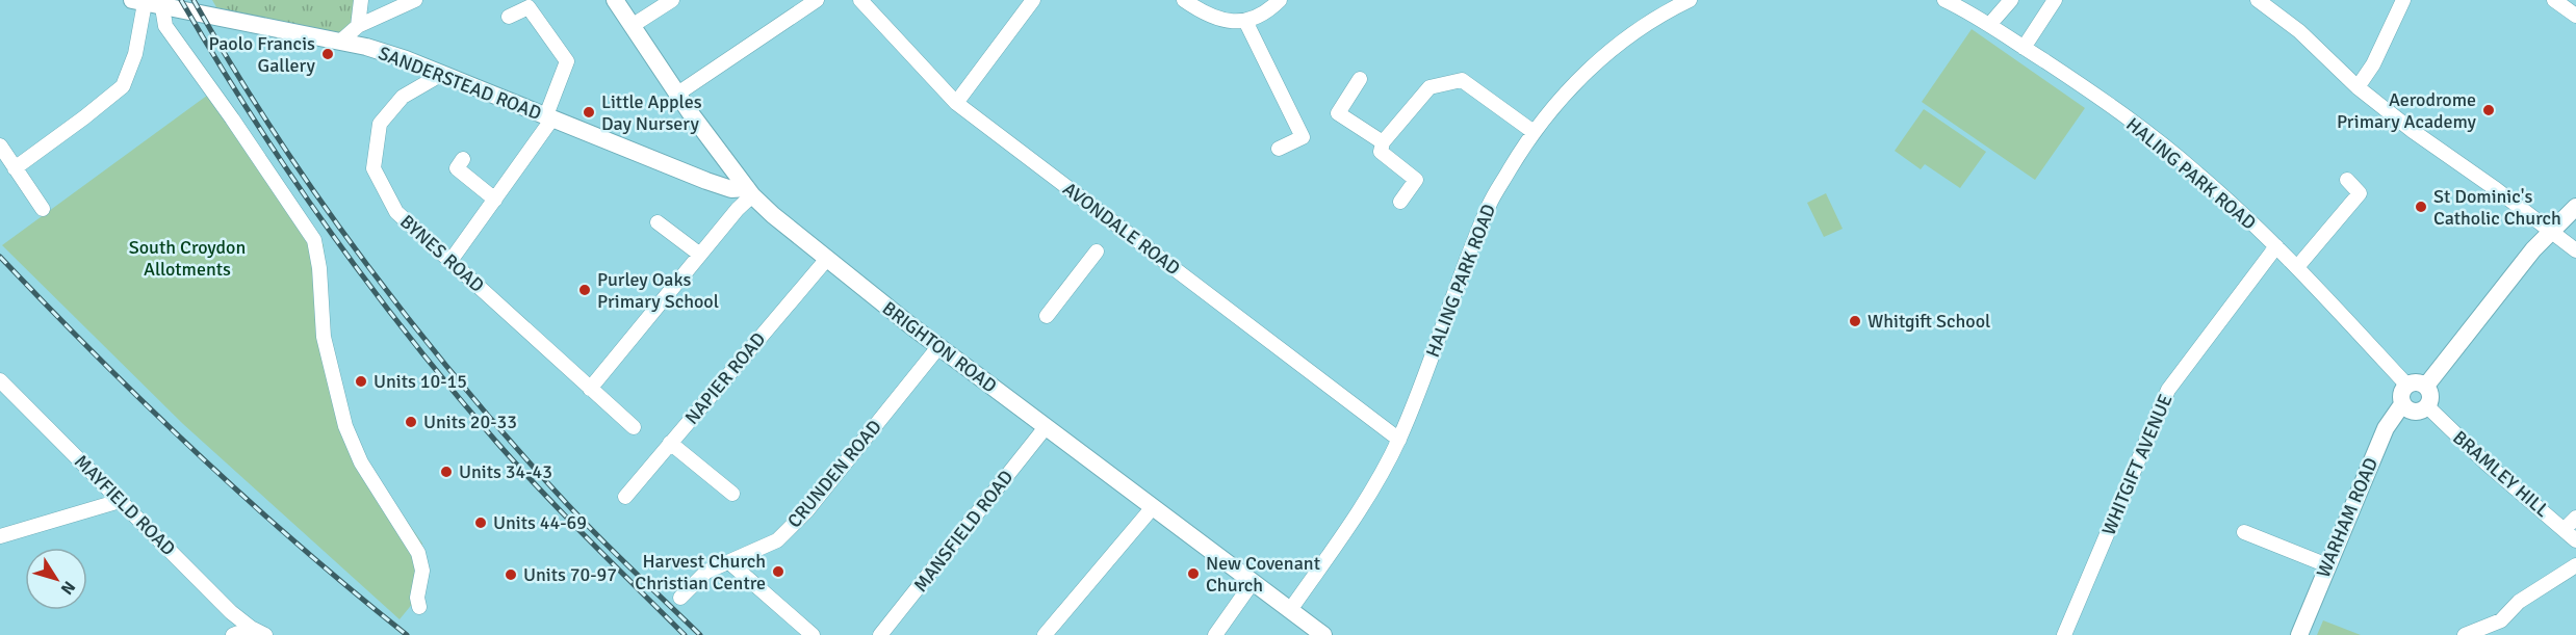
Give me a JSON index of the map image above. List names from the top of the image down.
{
  "streets": {
    "main road": ["SANDERSTEAD ROAD", "BRIGHTON ROAD", "WARHAM ROAD"],
    "street": [
      "HALING PARK ROAD",
      "AVONDALE ROAD",
      "BYNES ROAD",
      "NAPIER ROAD",
      "WHITGIFT AVENUE",
      "CRUNDEN ROAD",
      "BRAMLEY HILL",
      "MAYFIELD ROAD",
      "MANSFIELD ROAD"
    ]
  },
  "crossings": [
    ["SANDERSTEAD ROAD", "BYNES ROAD"],
    ["SANDERSTEAD ROAD", "BRIGHTON ROAD"],
    ["HALING PARK ROAD", "AVONDALE ROAD"],
    ["HALING PARK ROAD", "BRIGHTON ROAD"],
    ["HALING PARK ROAD", "WHITGIFT AVENUE"],
    ["HALING PARK ROAD", "BRAMLEY HILL"],
    ["HALING PARK ROAD", "WARHAM ROAD"],
    ["BRIGHTON ROAD", "NAPIER ROAD"],
    ["BRIGHTON ROAD", "CRUNDEN ROAD"],
    ["BRIGHTON ROAD", "MANSFIELD ROAD"],
    ["BRAMLEY HILL", "WARHAM ROAD"]
  ],
  "parks": ["South Croydon Allotments"],
  "places": [
    "Paolo Francis Gallery",
    "Aerodrome Primary Academy",
    "Little Apples Day Nursery",
    "St Dominic's Catholic Church",
    "Purley Oaks Primary School",
    "Whitgift School",
    "Units 10-15",
    "Units 20-33",
    "Units 34-43",
    "Units 44-69",
    "Harvest Church Christian Centre",
    "New Covenant Church",
    "Units 70-97"
  ],
  "north": "bottom right"
}
